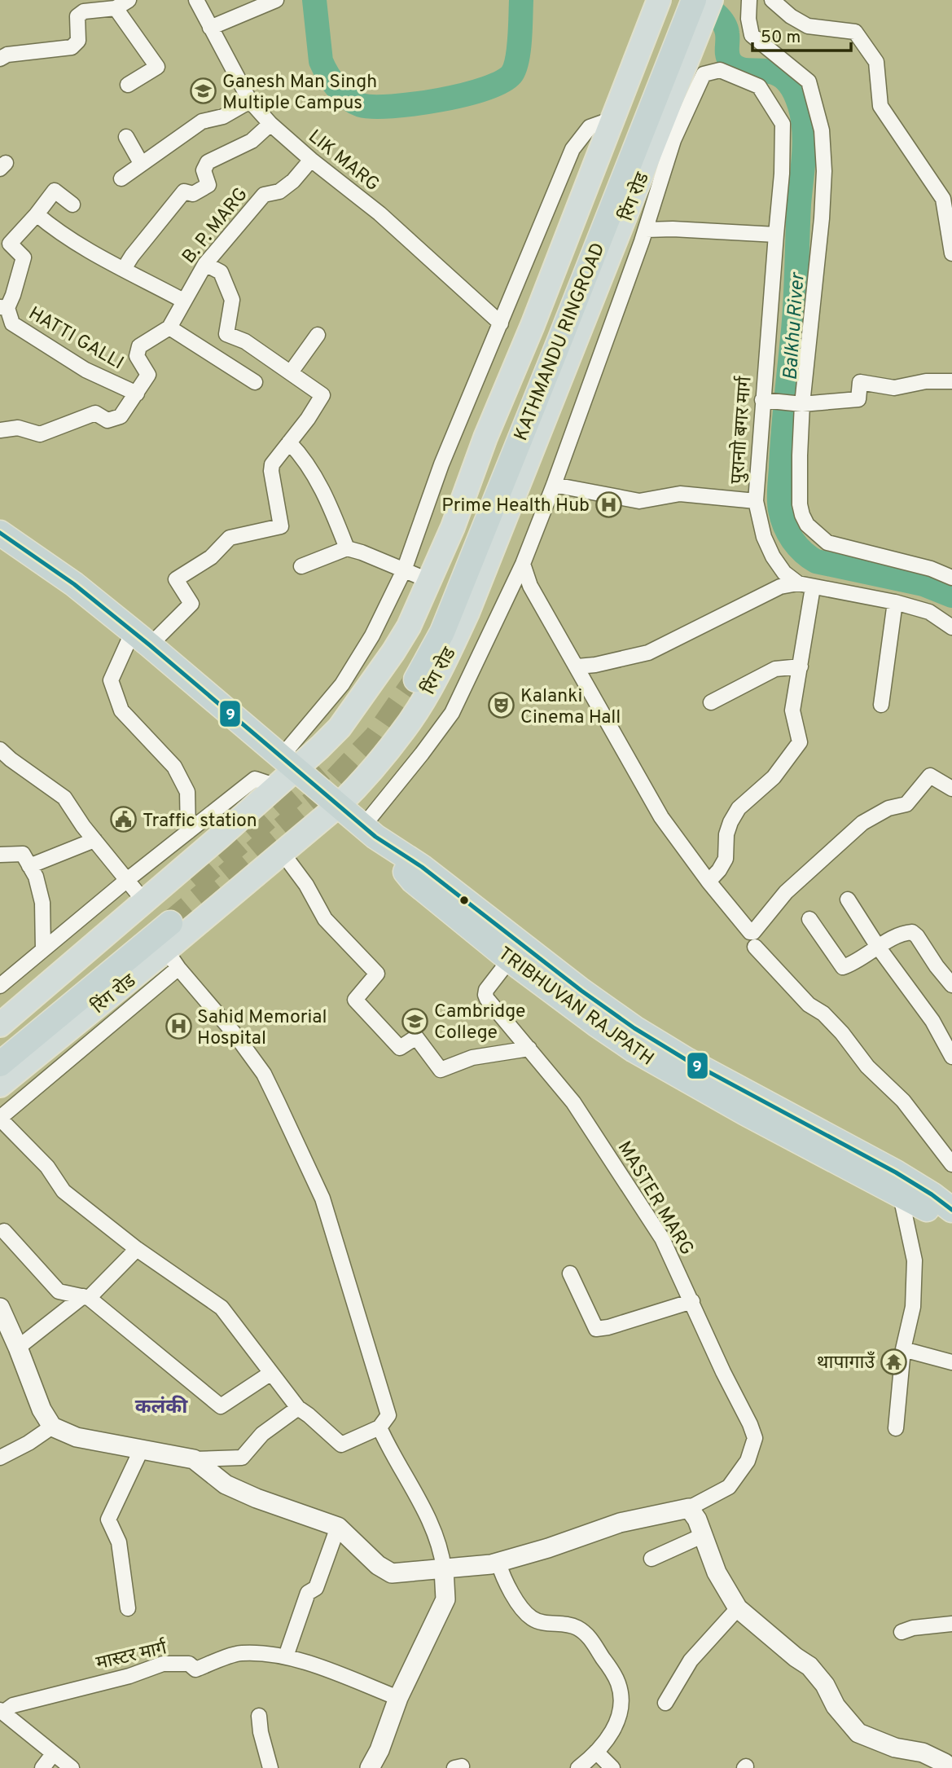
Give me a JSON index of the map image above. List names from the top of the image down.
{
  "streets": {
    "highway": ["KATHMANDU RINGROAD", "TRIBHUVAN RAJPATH"],
    "main road": ["रिंग रोड"],
    "street": [
      "LIK MARG",
      "B. P. MARG",
      "HATTI GALLI",
      "पुरानाो बगर मार्ग",
      "MASTER MARG",
      "मास्टर मार्ग"
    ]
  },
  "crossings": [
    ["LIK MARG", "B. P. MARG"],
    ["रिंग रोड", "KATHMANDU RINGROAD"],
    ["रिंग रोड", "TRIBHUVAN RAJPATH"],
    ["TRIBHUVAN RAJPATH", "MASTER MARG"]
  ],
  "districts": ["कलंकी"],
  "water": ["Balkhu River"],
  "places": {
    "school or university": ["Ganesh Man Singh Multiple Campus", "Cambridge College"],
    "hospital": ["Prime Health Hub", "Sahid Memorial Hospital"],
    "theatre": ["Kalanki Cinema Hall"],
    "public building": ["Traffic station"],
    "temple": ["थापागाउँ"]
  },
  "lines": ["transit line 9"],
  "scale_bar": "50 m"
}
